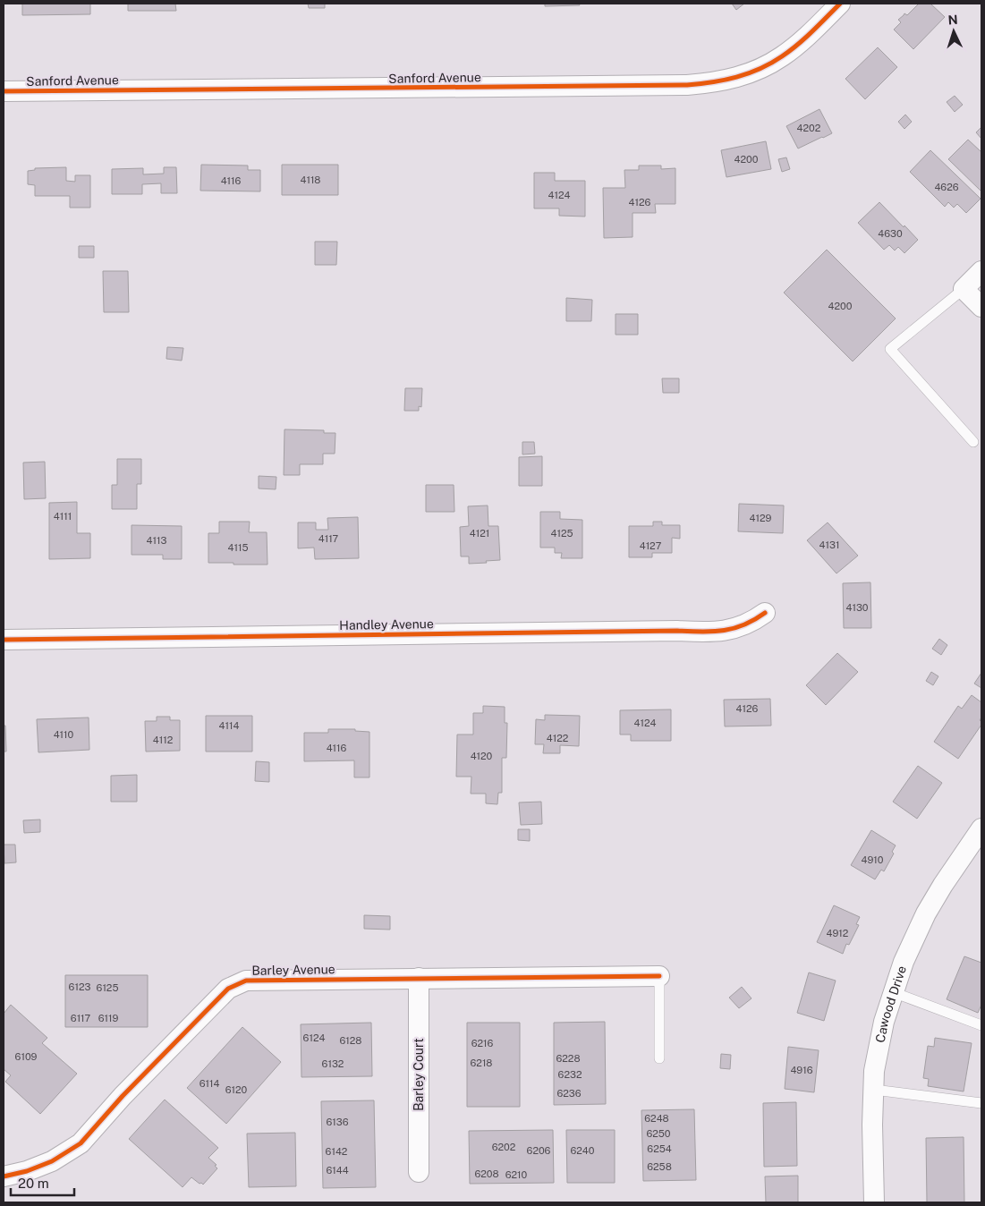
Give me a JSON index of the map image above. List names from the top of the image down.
{
  "streets": {
    "street": [
      "Sanford Avenue",
      "Handley Avenue",
      "Barley Avenue",
      "Cawood Drive",
      "Barley Court"
    ]
  },
  "crossings": [
    ["Barley Avenue", "Barley Court"]
  ],
  "house_numbers": [
    "4202",
    "4200",
    "4118",
    "4116",
    "4626",
    "4124",
    "4126",
    "4630",
    "4200",
    "4111",
    "4129",
    "4121",
    "4125",
    "4117",
    "4113",
    "4131",
    "4127",
    "4115",
    "4130",
    "4126",
    "4124",
    "4114",
    "4110",
    "4122",
    "4112",
    "4116",
    "4120",
    "4910",
    "4912",
    "6123",
    "6125",
    "6117",
    "6119",
    "6124",
    "6128",
    "6216",
    "6109",
    "6228",
    "6218",
    "6132",
    "4916",
    "6232",
    "6114",
    "6120",
    "6236",
    "6248",
    "6136",
    "6250",
    "6202",
    "6254",
    "6206",
    "6240",
    "6142",
    "6258",
    "6144",
    "6208",
    "6210"
  ],
  "scale_bar": "20 m",
  "north": "top"
}
